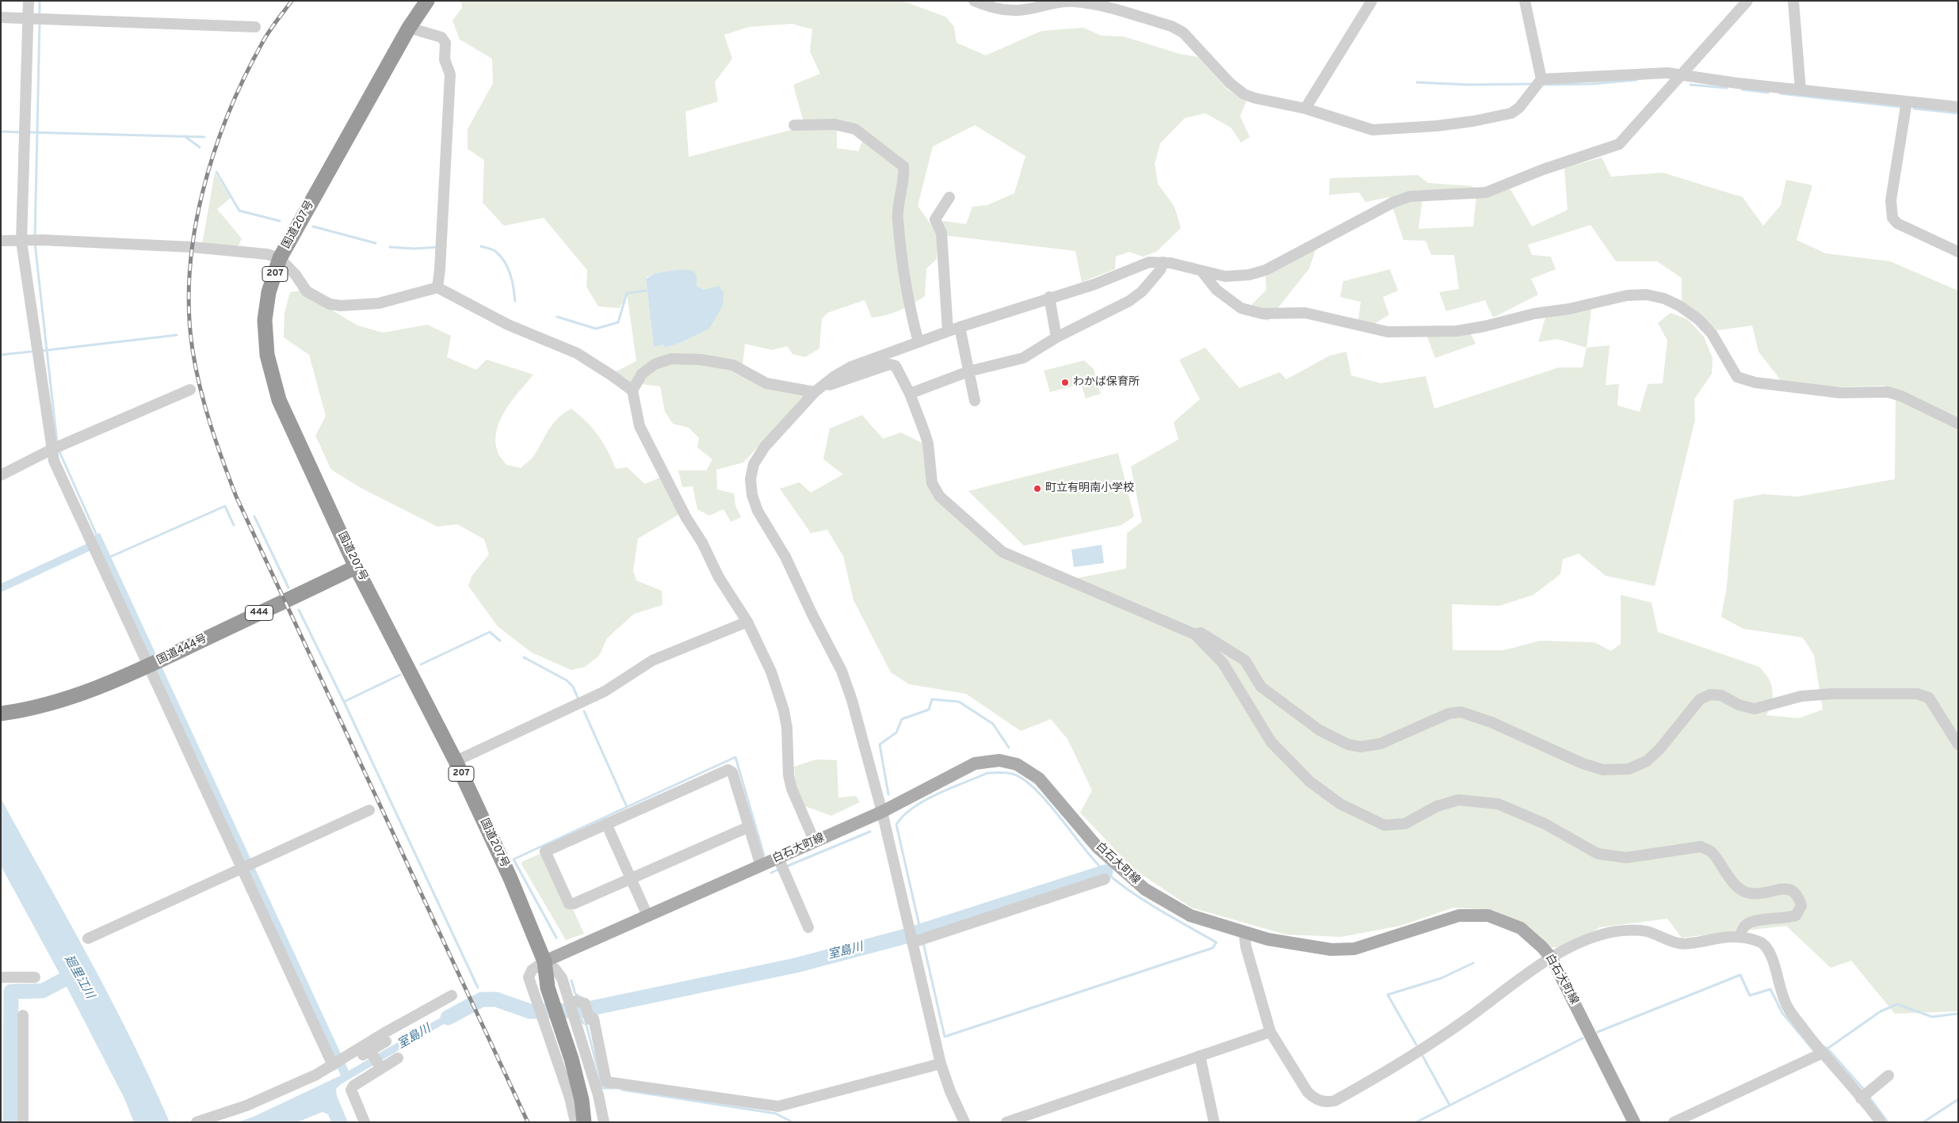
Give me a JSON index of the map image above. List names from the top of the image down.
{
  "streets": {
    "highway": [
      "国道207号",
      "207",
      "444",
      "国道444号"
    ],
    "main road": ["白石大町線"]
  },
  "crossings": [
    ["国道207号", "国道444号"],
    ["国道207号", "白石大町線"]
  ],
  "water": ["室島川", "廻里江川"],
  "places": ["わかば保育所", "町立有明南小学校"]
}
